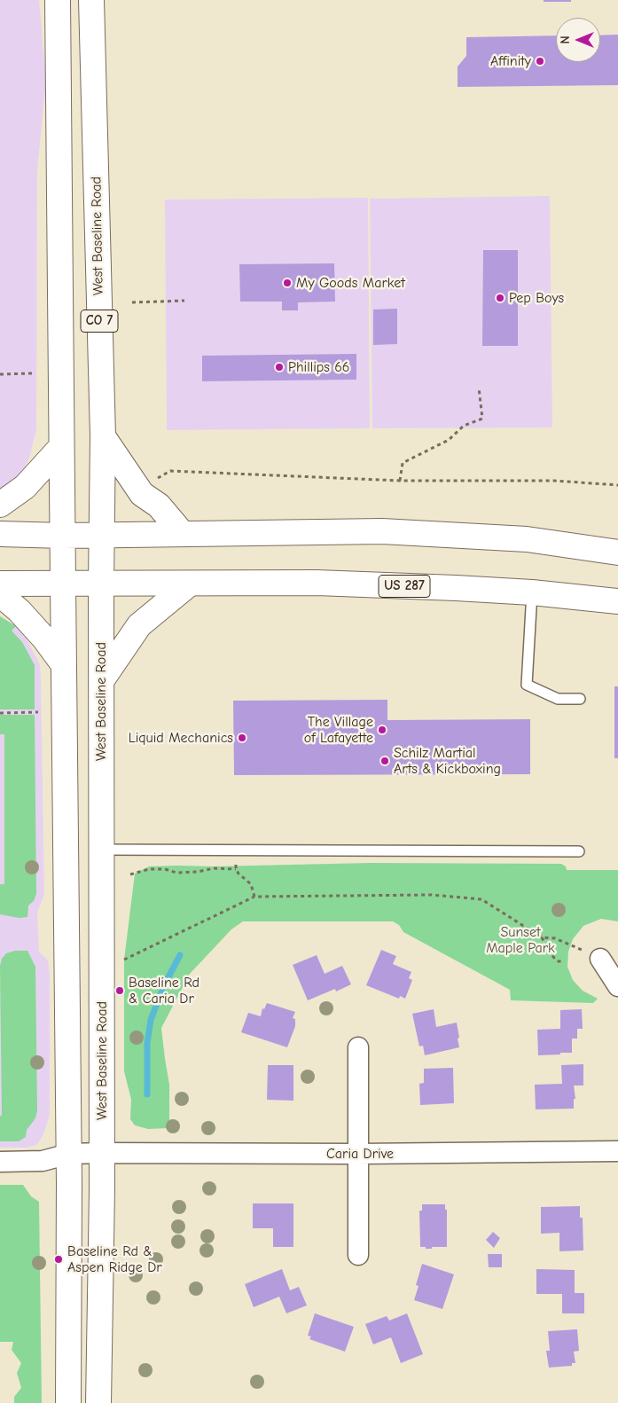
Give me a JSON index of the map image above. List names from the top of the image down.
{
  "streets": {
    "main road": ["West Baseline Road", "CO 7", "US 287"],
    "street": ["Caria Drive"]
  },
  "crossings": [
    ["West Baseline Road", "US 287"],
    ["West Baseline Road", "Caria Drive"]
  ],
  "parks": ["Sunset Maple Park"],
  "places": [
    "Affinity",
    "My Goods Market",
    "Pep Boys",
    "Phillips 66",
    "The Village of Lafayette",
    "Liquid Mechanics",
    "Schilz Martial Arts & Kickboxing",
    "Baseline Rd & Caria Dr",
    "Baseline Rd & Aspen Ridge Dr"
  ],
  "north": "left"
}
